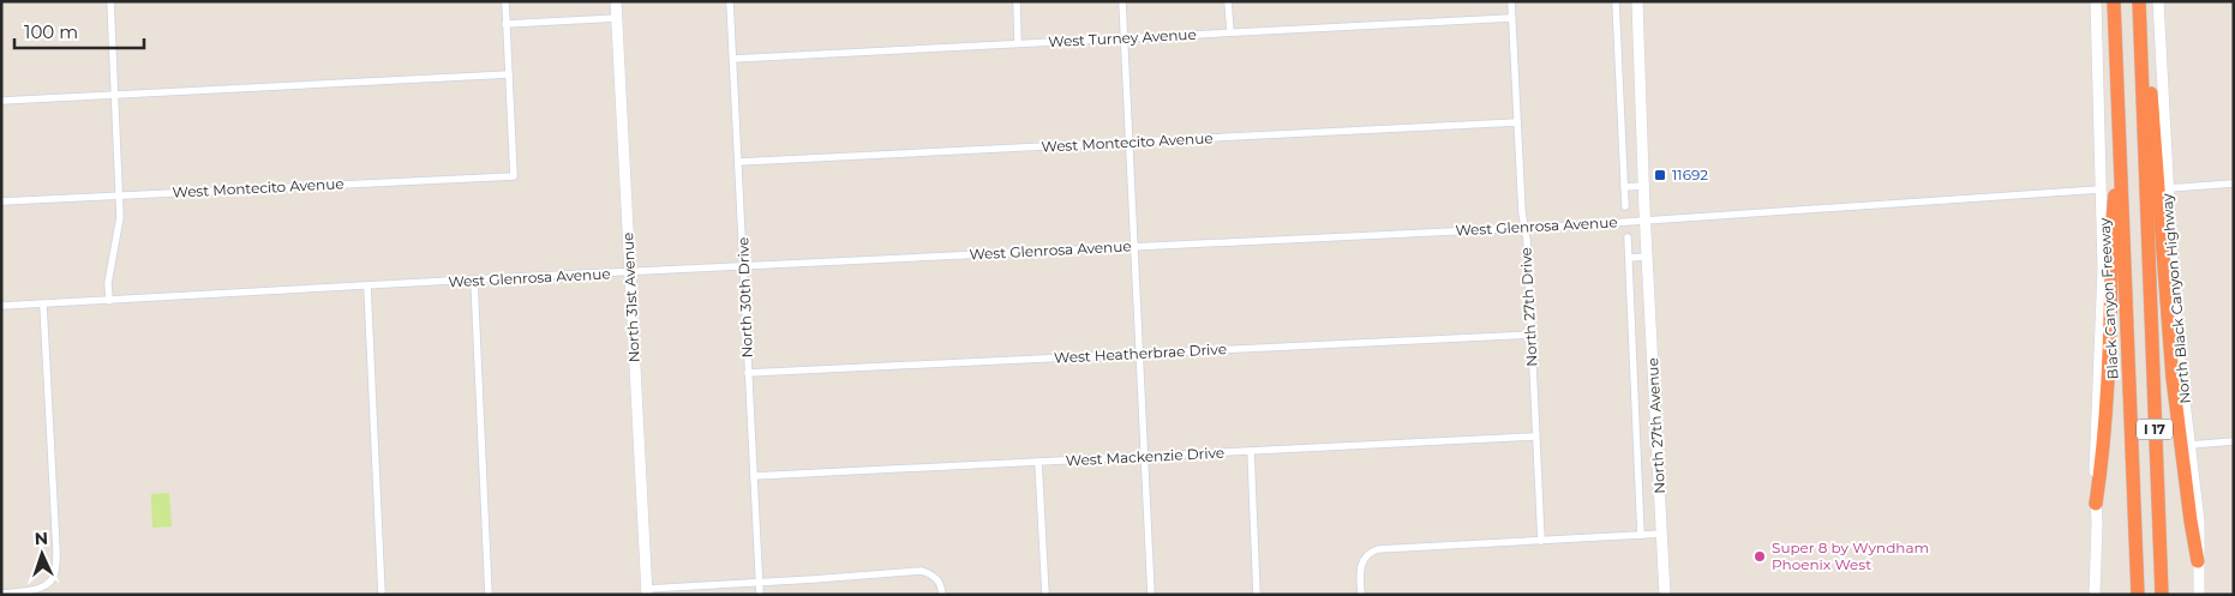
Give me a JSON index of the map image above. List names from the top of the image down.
{
  "streets": {
    "highway": ["Black Canyon Freeway", "I 17"],
    "main road": ["North 31st Avenue", "North Black Canyon Highway", "North 27th Avenue"],
    "street": [
      "West Turney Avenue",
      "West Montecito Avenue",
      "West Glenrosa Avenue",
      "North 30th Drive",
      "North 27th Drive",
      "West Heatherbrae Drive",
      "West Mackenzie Drive"
    ]
  },
  "crossings": [
    ["West Turney Avenue", "North 30th Drive"],
    ["West Turney Avenue", "North 27th Drive"],
    ["West Montecito Avenue", "North 30th Drive"],
    ["West Montecito Avenue", "North 27th Drive"],
    ["West Glenrosa Avenue", "North 31st Avenue"],
    ["West Glenrosa Avenue", "North 30th Drive"],
    ["West Glenrosa Avenue", "North 27th Drive"],
    ["West Glenrosa Avenue", "North 27th Avenue"],
    ["North 30th Drive", "West Heatherbrae Drive"],
    ["North 30th Drive", "West Mackenzie Drive"],
    ["North 27th Drive", "West Heatherbrae Drive"],
    ["North 27th Drive", "West Mackenzie Drive"]
  ],
  "places": {
    "transit": ["11692"],
    "other": ["Super 8 by Wyndham Phoenix West"]
  },
  "scale_bar": "100 m",
  "north": "top"
}
